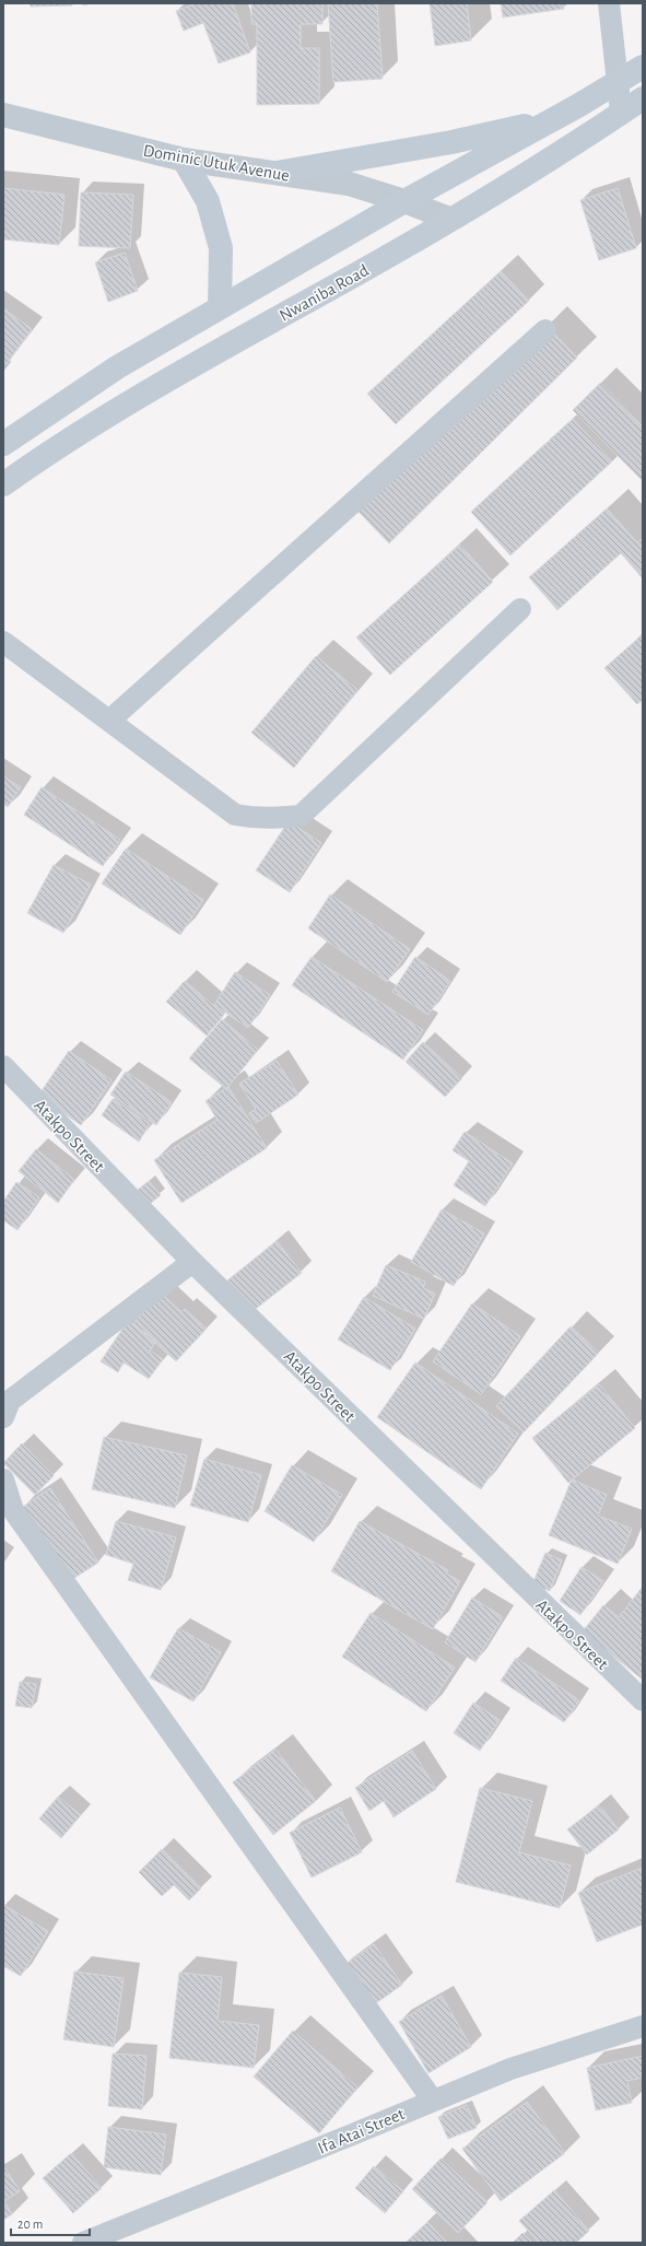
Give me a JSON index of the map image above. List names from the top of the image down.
{
  "streets": {
    "main road": ["Nwaniba Road"],
    "street": ["Dominic Utuk Avenue", "Atakpo Street", "Ifa Atai Street"]
  },
  "crossings": [
    ["Dominic Utuk Avenue", "Nwaniba Road"]
  ],
  "scale_bar": "20 m"
}
